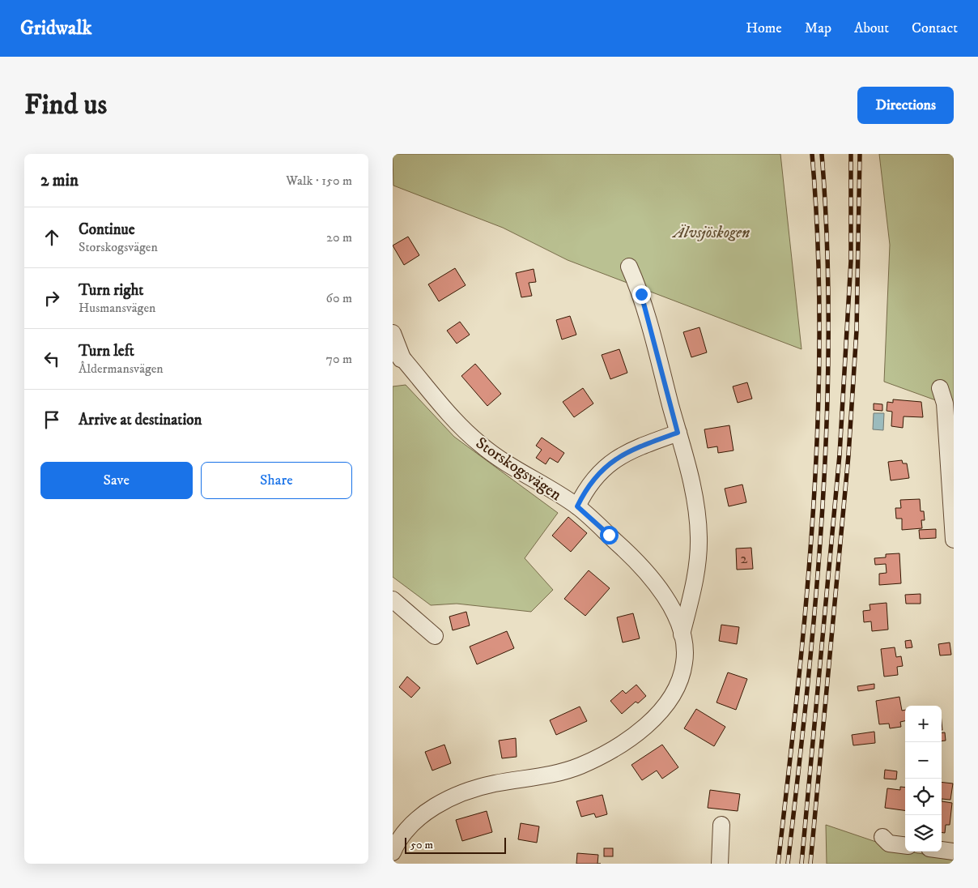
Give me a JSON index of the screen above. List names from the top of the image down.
{
  "streets": {
    "street": ["Storskogsvägen"]
  },
  "parks": ["Älvsjöskogen"],
  "house_numbers": ["2"],
  "scale_bar": "50 m",
  "page": {
    "header": "Gridwalk",
    "nav": [
      "Home",
      "Map",
      "About",
      "Contact"
    ],
    "buttons": [
      "Directions",
      ["Save", "Share"]
    ],
    "title": "Find us",
    "heading": ["2 min", "Walk · 150 m"],
    "list": [
      ["Continue", "Storskogsvägen", "20 m"],
      ["Turn right", "Husmansvägen", "60 m"],
      ["Turn left", "Åldermansvägen", "70 m"],
      "Arrive at destination"
    ],
    "map_buttons": ["+", "−"],
    "scale": "50 m"
  }
}
